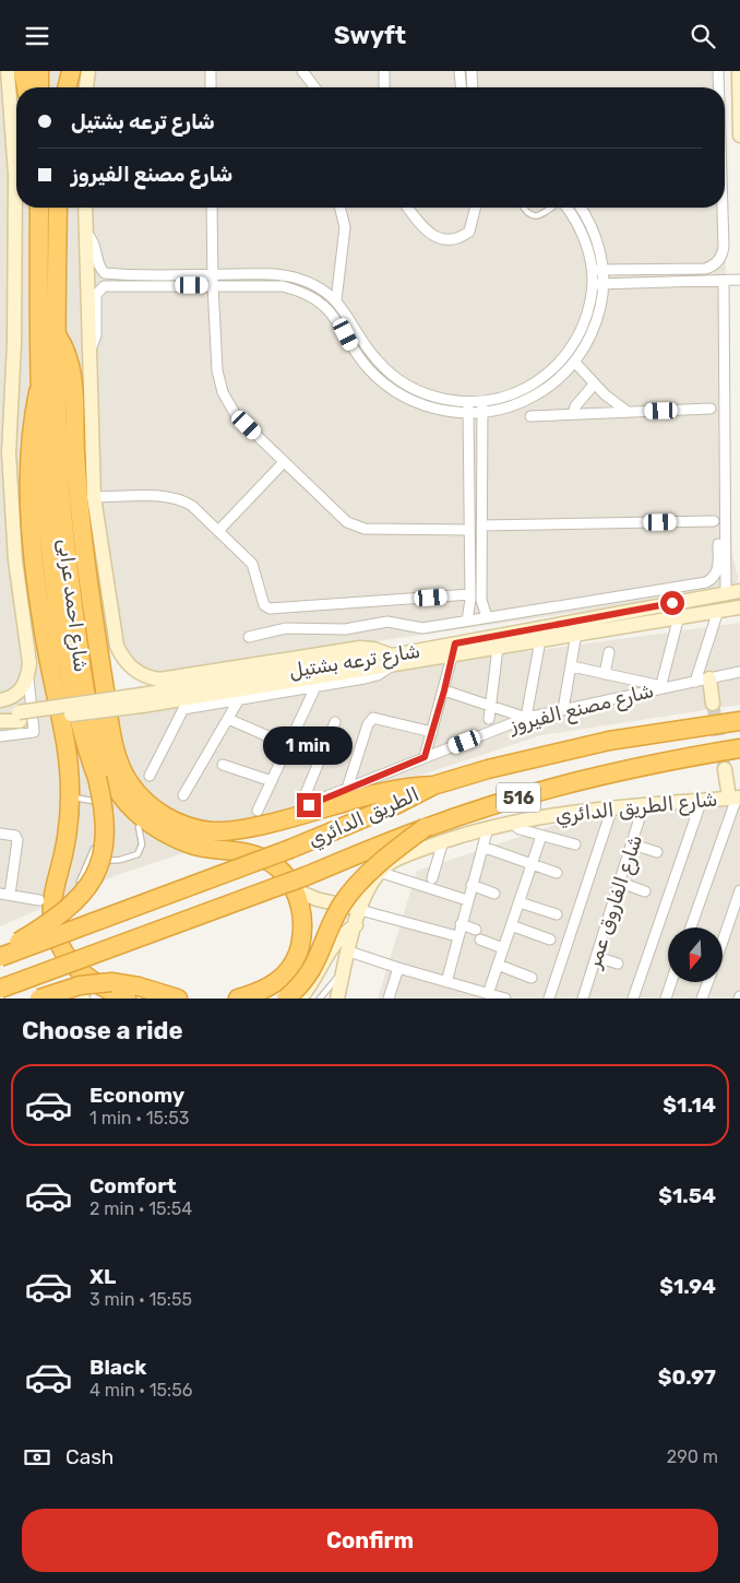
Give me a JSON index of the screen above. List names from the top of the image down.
{
  "streets": {
    "highway": ["شارع احمد عرابى", "516", "الطريق الدائري"],
    "street": [
      "شارع ترعه بشتيل",
      "شارع مصنع الفيروز",
      "شارع الطريق الدائري",
      "شارع الفاروق عمر"
    ]
  },
  "crossings": [
    ["شارع احمد عرابى", "الطريق الدائري"],
    ["شارع الطريق الدائري", "شارع الفاروق عمر"]
  ],
  "north": "bottom",
  "page": {
    "header": "Swyft",
    "banner": ["شارع ترعه بشتيل", "شارع مصنع الفيروز"],
    "bubble": "1 min",
    "heading": "Choose a ride",
    "list": [
      {
        "name": "Economy",
        "note": "1 min · 15:53",
        "value": "$1.14"
      },
      {
        "name": "Comfort",
        "note": "2 min · 15:54",
        "value": "$1.54"
      },
      {
        "name": "XL",
        "note": "3 min · 15:55",
        "value": "$1.94"
      },
      {
        "name": "Black",
        "note": "4 min · 15:56",
        "value": "$0.97"
      }
    ],
    "pay": ["Cash", "290 m"],
    "buttons": "Confirm"
  }
}
